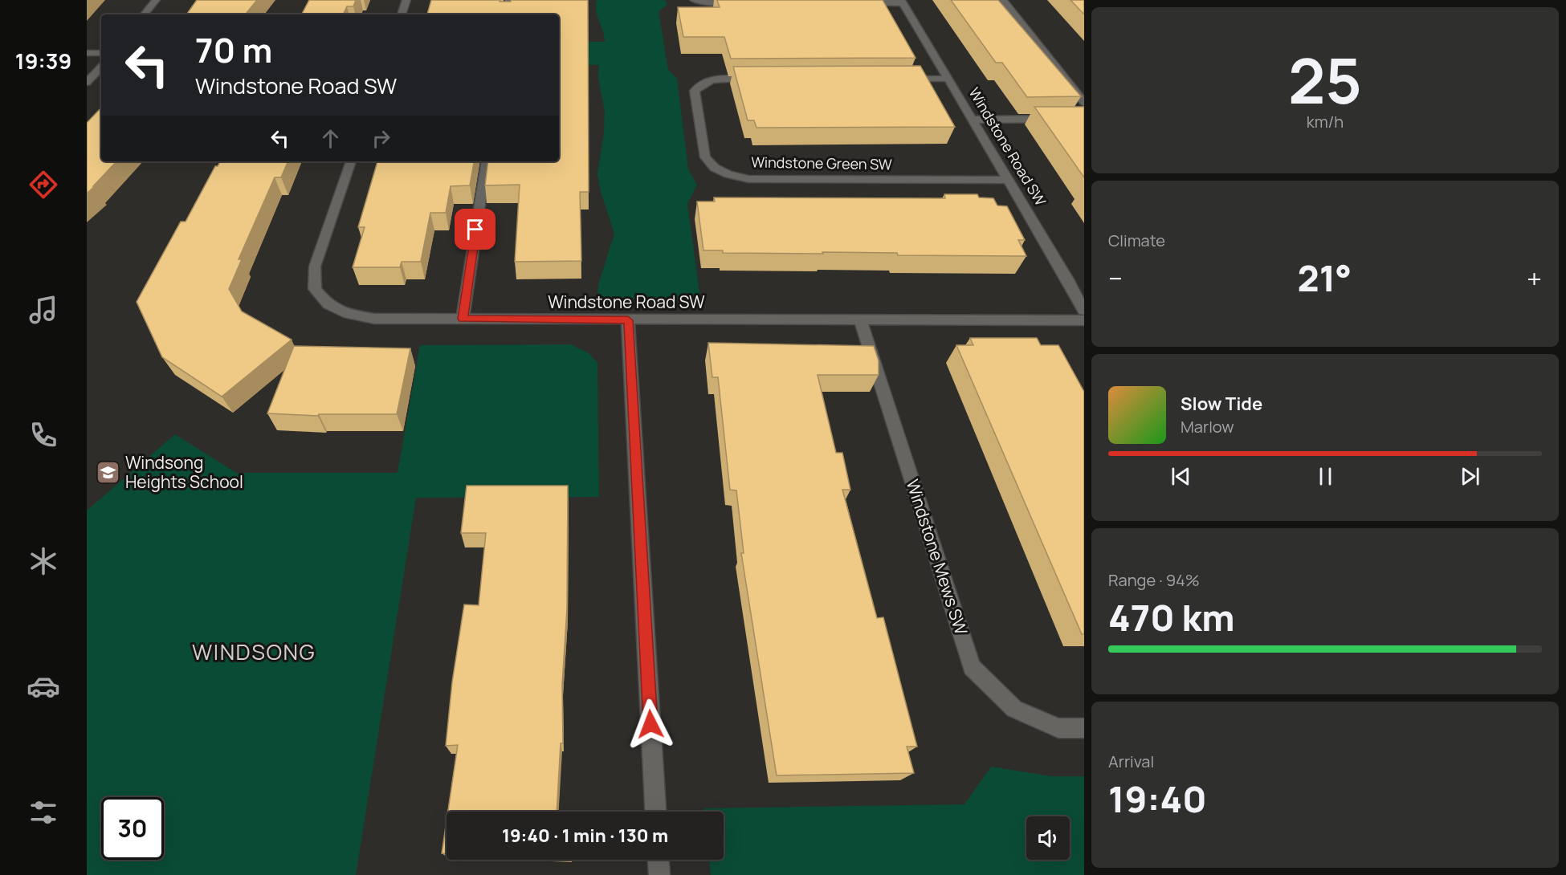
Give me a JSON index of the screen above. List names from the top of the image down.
{
  "streets": {
    "street": ["Windstone Road SW", "Windstone Green SW", "Windstone Mews SW"]
  },
  "crossings": [
    ["Windstone Road SW", "Windstone Green SW"],
    ["Windstone Road SW", "Windstone Mews SW"]
  ],
  "districts": ["WINDSONG"],
  "places": {
    "school or university": ["Windsong Heights School"]
  },
  "page": {
    "tabs": "19:39",
    "tile": [
      ["25", "km/h"],
      "Climate",
      ["Range · 94%", "470 km"],
      ["Arrival", "19:40"]
    ],
    "turn": ["70 m", "Windstone Road SW"],
    "heat": ["−", "21°", "+"],
    "song": ["Slow Tide", "Marlow"],
    "limit": "30",
    "trip": "19:40 · 1 min · 130 m"
  }
}
